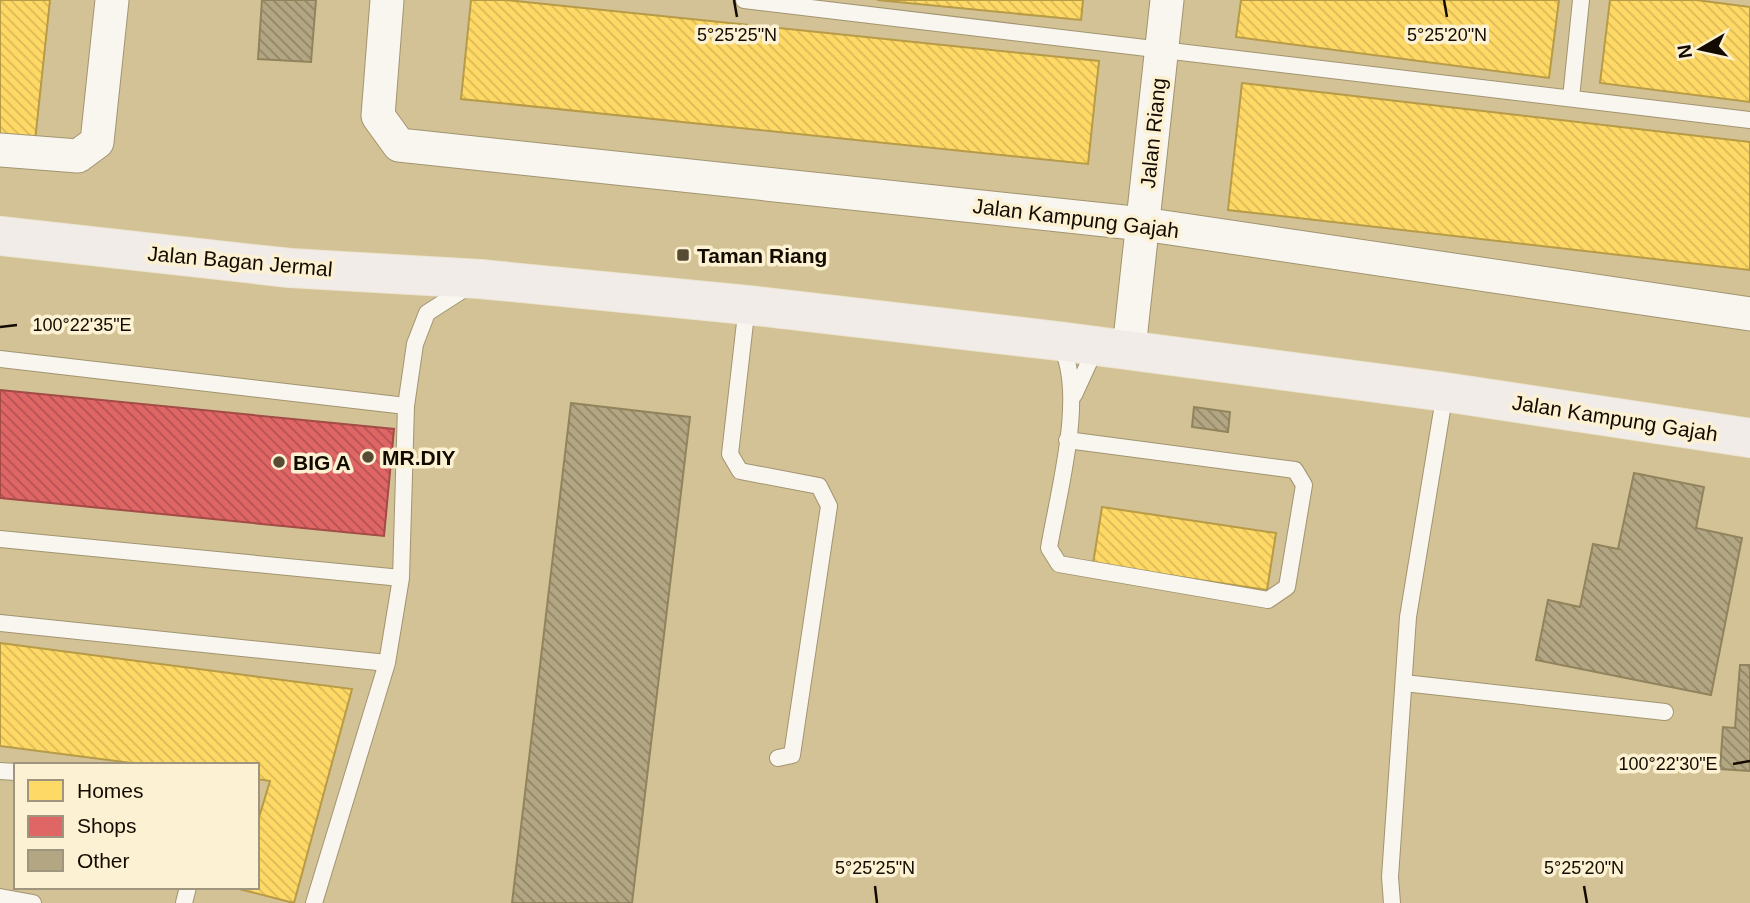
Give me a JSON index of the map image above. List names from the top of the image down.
{
  "streets": {
    "main road": ["Jalan Kampung Gajah", "Jalan Bagan Jermal"],
    "street": ["Jalan Riang"]
  },
  "crossings": [
    ["Jalan Riang", "Jalan Kampung Gajah"],
    ["Jalan Kampung Gajah", "Jalan Bagan Jermal"]
  ],
  "places": {
    "transit": ["Taman Riang"],
    "other": ["MR.DIY", "BIG A"]
  },
  "legend": ["Homes", "Shops", "Other"],
  "north": "left",
  "coordinates": [
    "5°25'25\"N",
    "5°25'20\"N",
    "100°22'35\"E",
    "100°22'30\"E"
  ]
}
